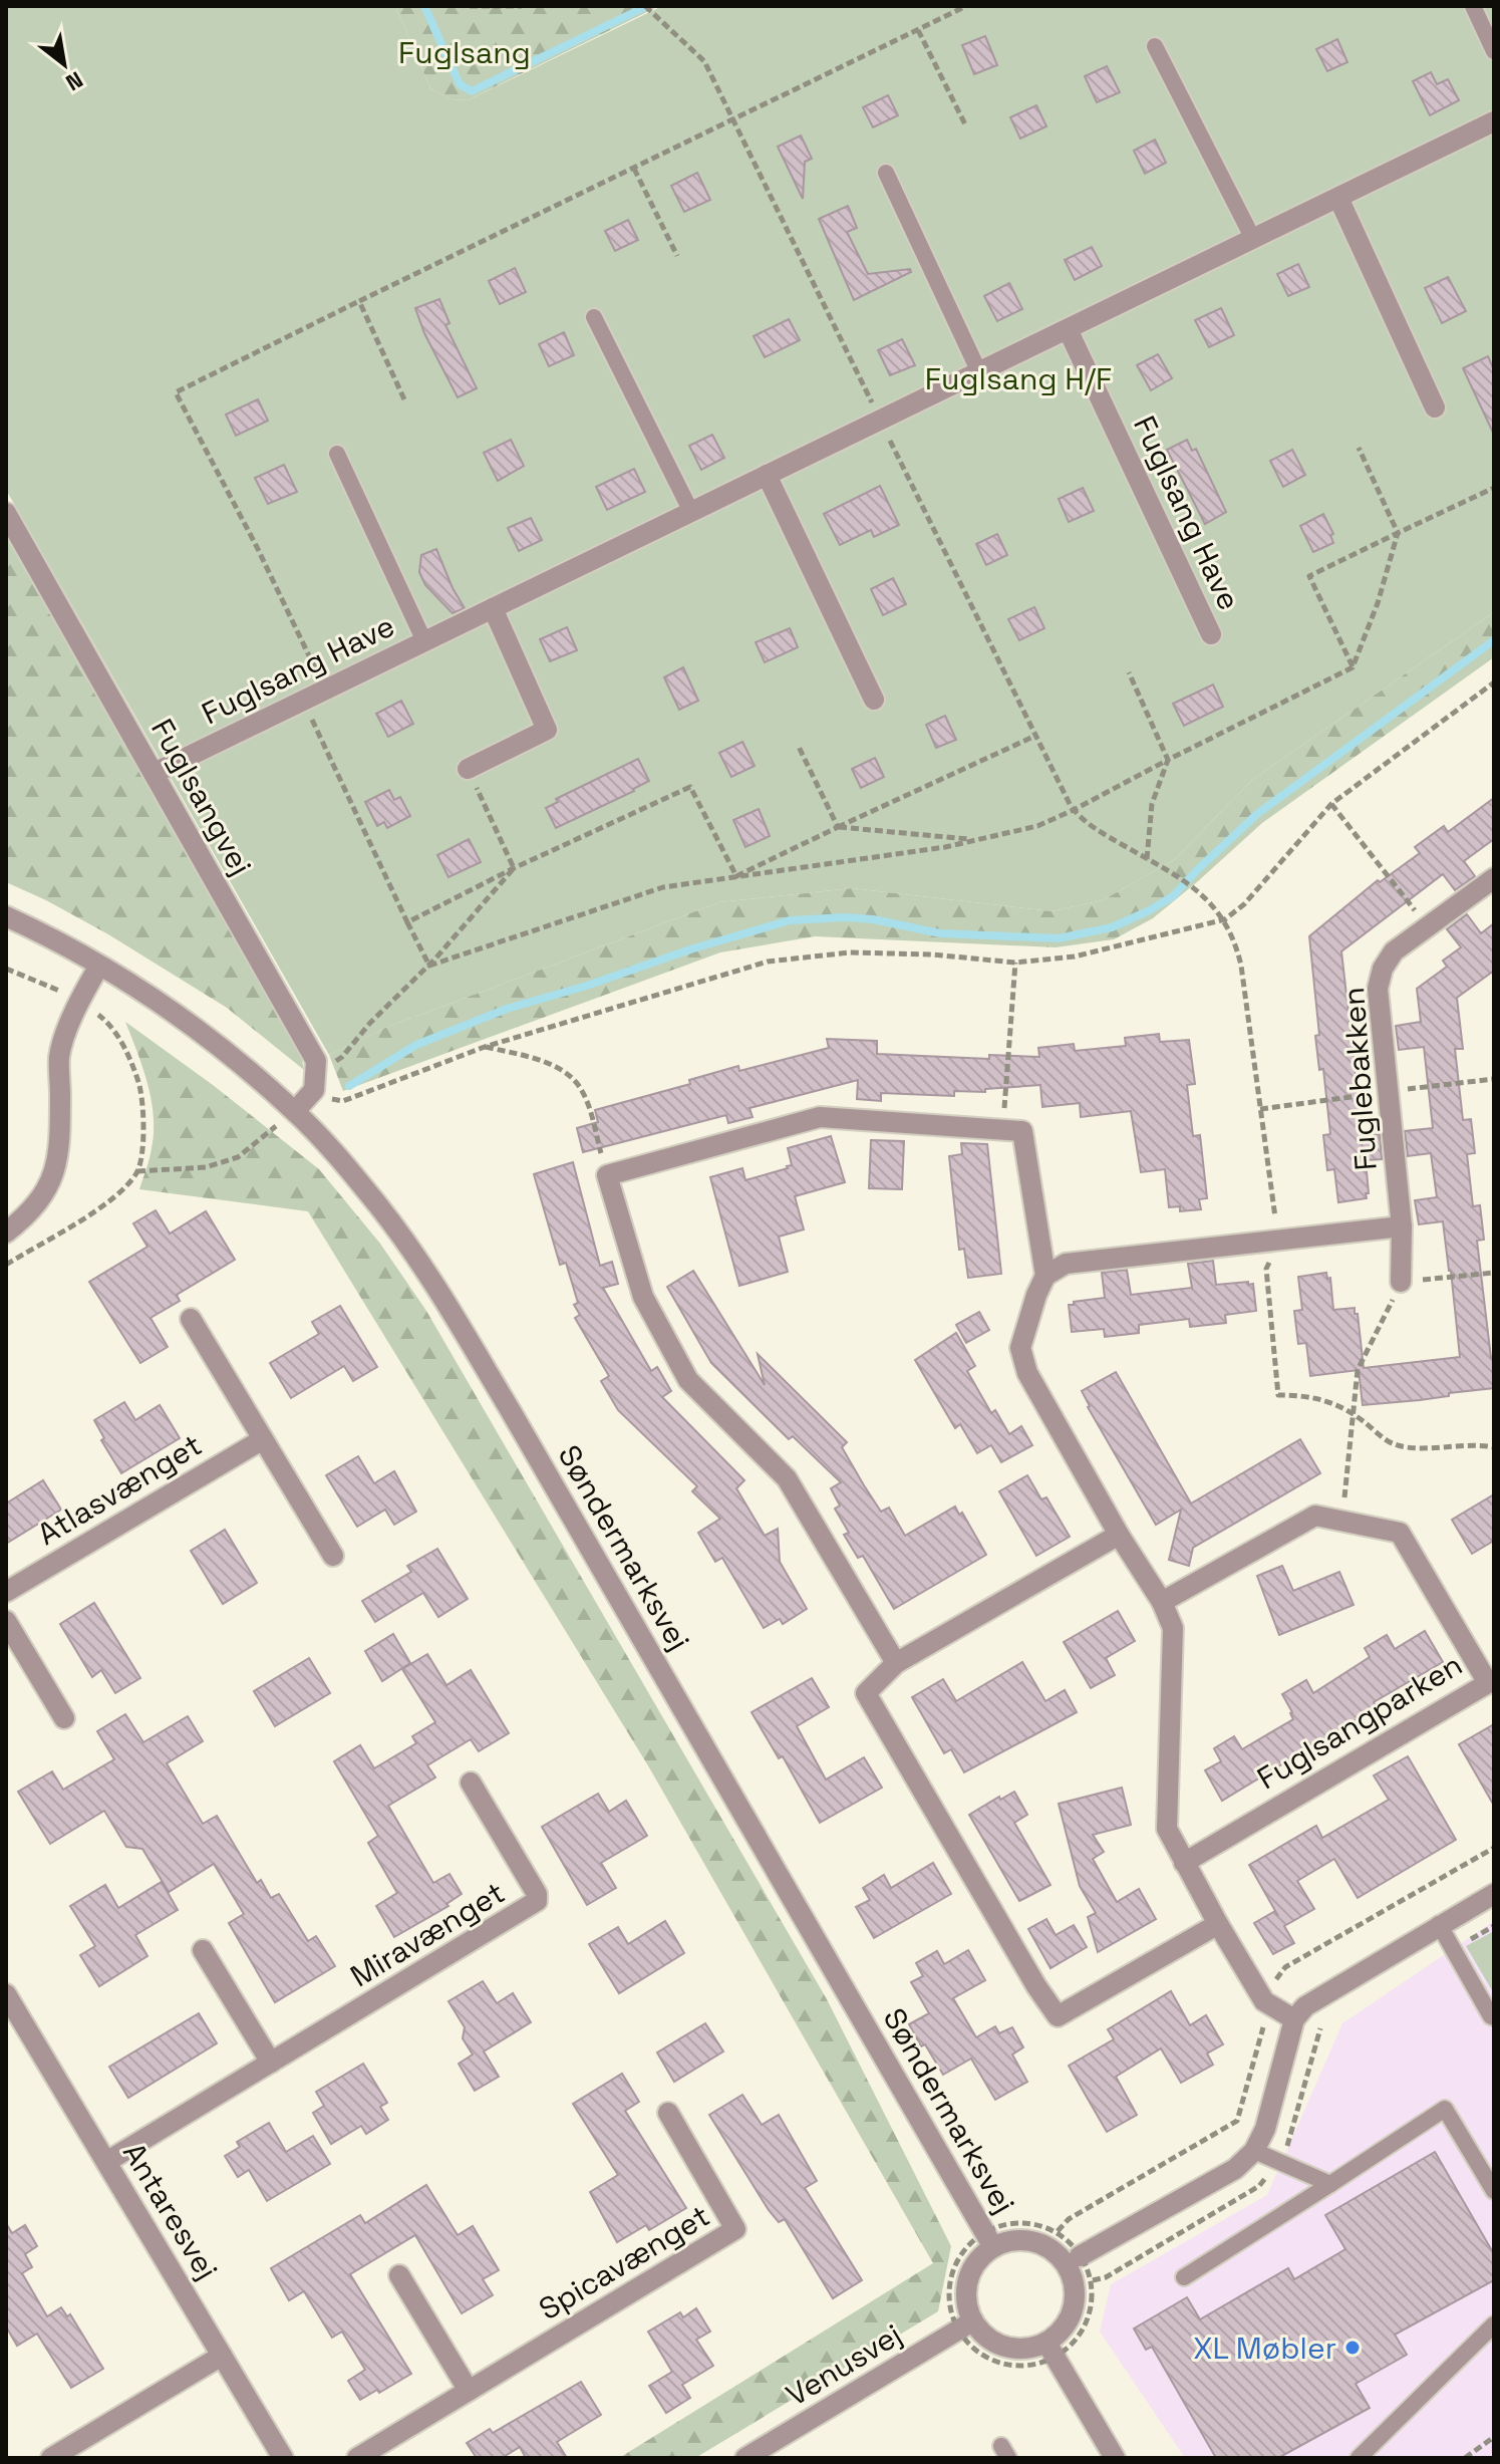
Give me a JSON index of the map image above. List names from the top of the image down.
{
  "streets": {
    "street": [
      "Fuglsang Have",
      "Fuglsangvej",
      "Fuglebakken",
      "Atlasvænget",
      "Søndermarksvej",
      "Fuglsangparken",
      "Miravænget",
      "Antaresvej",
      "Spicavænget",
      "Venusvej"
    ]
  },
  "crossings": [
    ["Fuglsang Have", "Fuglsangvej"],
    ["Søndermarksvej", "Venusvej"],
    ["Miravænget", "Antaresvej"]
  ],
  "parks": ["Fuglsang", "Fuglsang H/F"],
  "places": ["XL Møbler"],
  "north": "bottom right"
}
